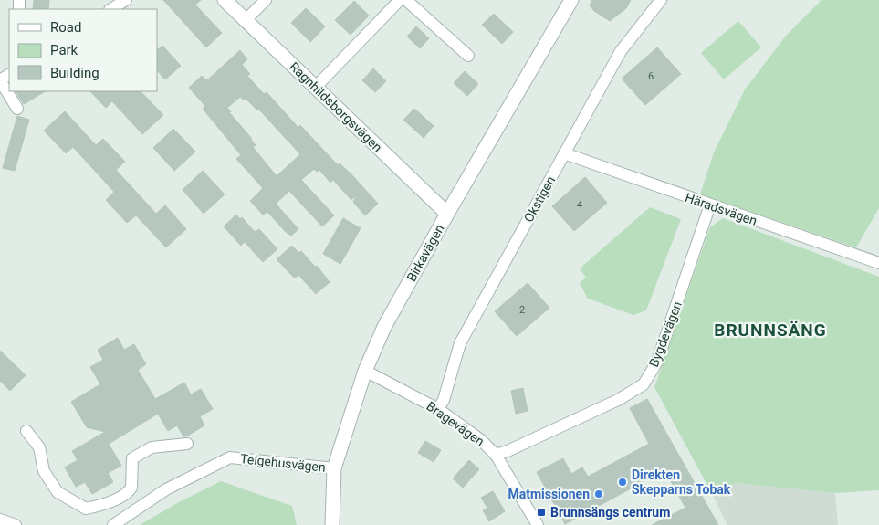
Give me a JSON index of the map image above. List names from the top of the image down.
{
  "streets": {
    "street": [
      "Ragnhildsborgsvägen",
      "Okstigen",
      "Häradsvägen",
      "Birkavägen",
      "Bygdevägen",
      "Bragevägen",
      "Telgehusvägen"
    ]
  },
  "crossings": [
    ["Ragnhildsborgsvägen", "Birkavägen"],
    ["Okstigen", "Häradsvägen"],
    ["Okstigen", "Bragevägen"],
    ["Häradsvägen", "Bygdevägen"],
    ["Birkavägen", "Bragevägen"],
    ["Birkavägen", "Telgehusvägen"],
    ["Bygdevägen", "Bragevägen"]
  ],
  "districts": ["BRUNNSÄNG"],
  "places": {
    "other": ["Direkten Skepparns Tobak", "Matmissionen"],
    "transit": ["Brunnsängs centrum"]
  },
  "house_numbers": ["6", "4", "2"],
  "legend": ["Road", "Park", "Building"]
}
